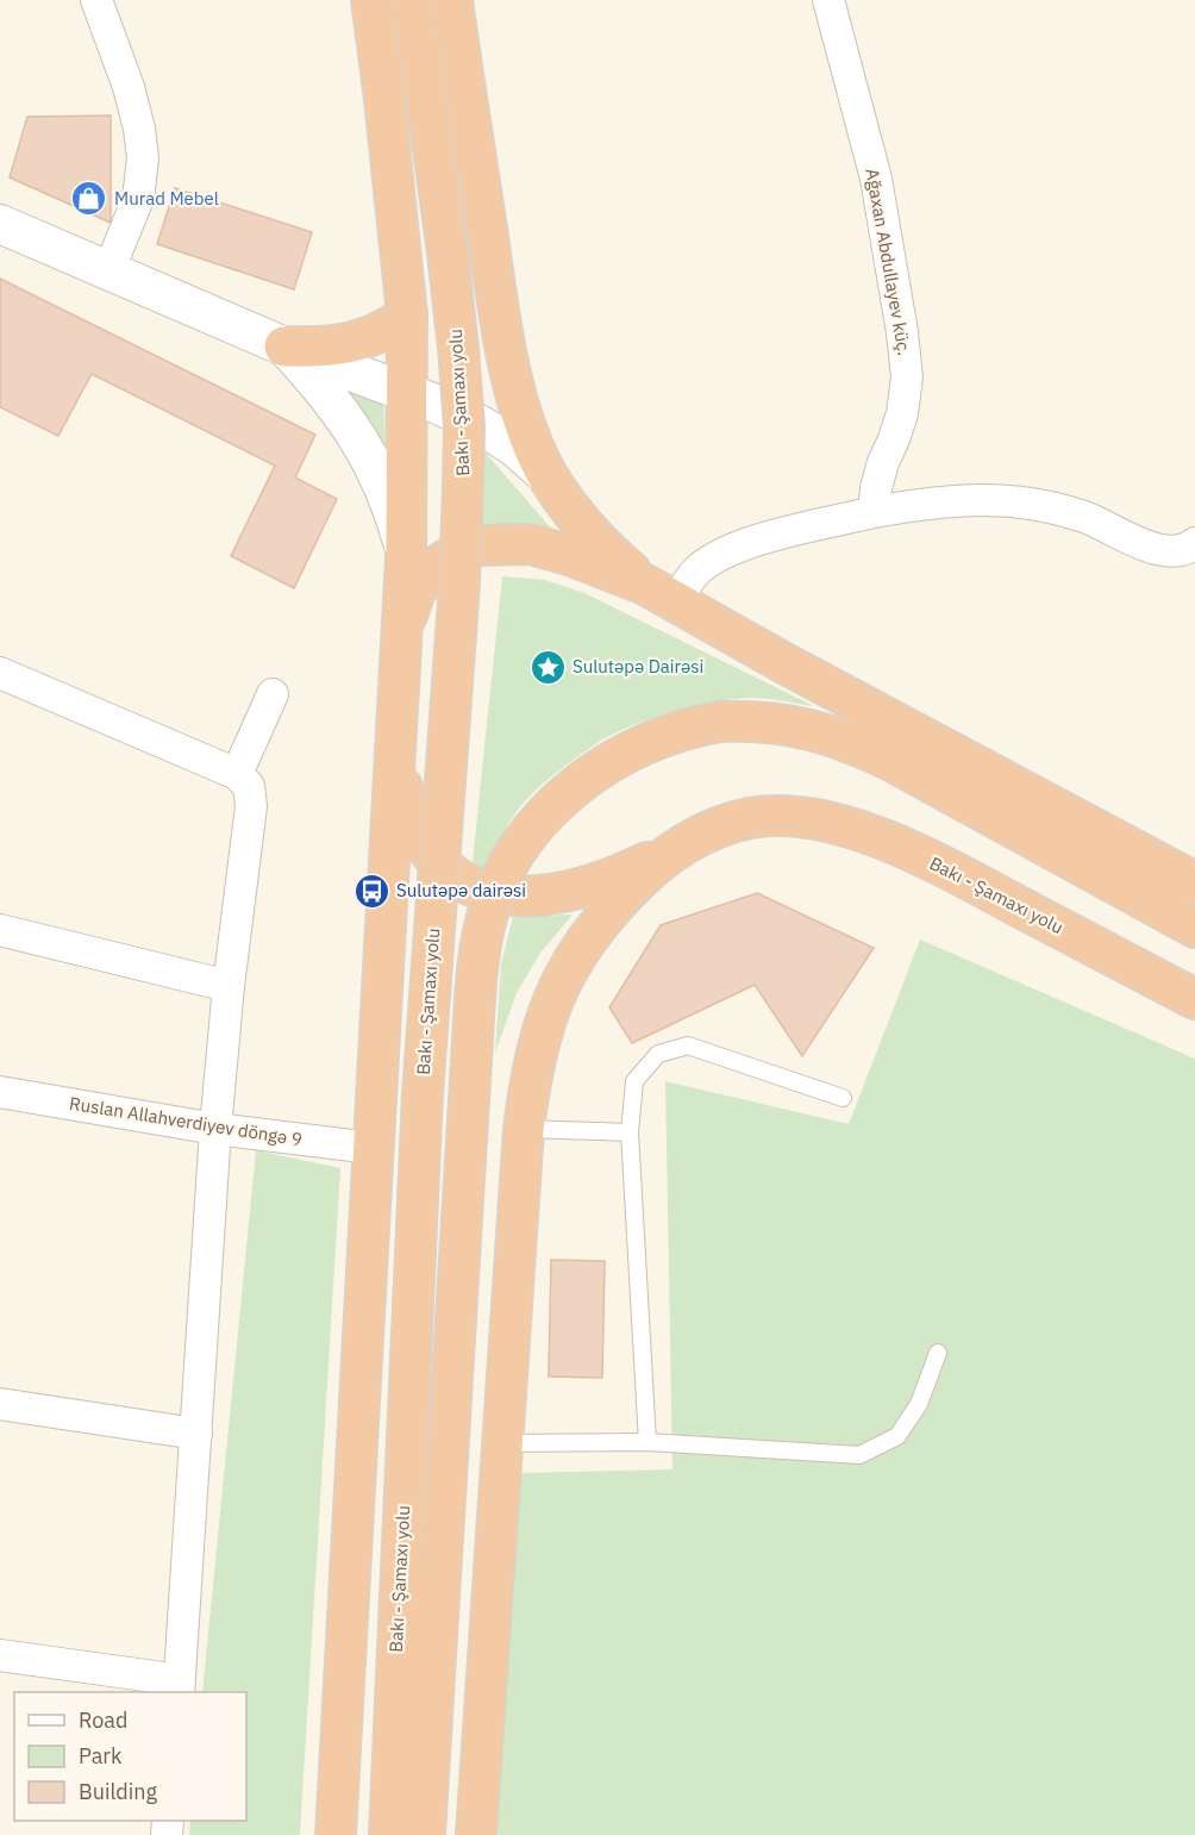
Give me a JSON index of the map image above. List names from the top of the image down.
{
  "streets": {
    "highway": ["Bakı - Şamaxı yolu"],
    "street": ["Ağaxan Abdullayev küç.", "Ruslan Allahverdiyev döngə 9"]
  },
  "places": {
    "shop": ["Murad Mebel"],
    "place": ["Sulutəpə Dairəsi"],
    "bus stop": ["Sulutəpə dairəsi"]
  },
  "legend": ["Road", "Park", "Building"]
}
